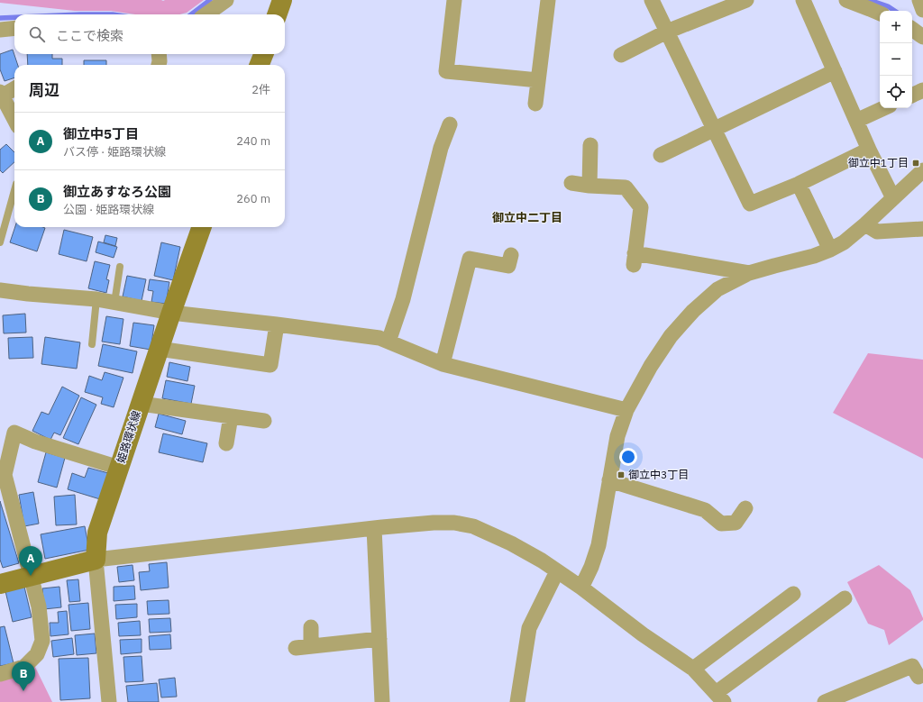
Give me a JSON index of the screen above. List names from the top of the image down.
{
  "streets": {
    "main road": ["姫路環状線"]
  },
  "districts": ["御立中二丁目"],
  "places": {
    "transit": ["御立中1丁目", "御立中3丁目"]
  },
  "page": {
    "map_buttons": ["+", "−"],
    "search": "ここで検索",
    "heading": ["周辺", "2件"],
    "list": [
      {
        "mark": "A",
        "name": "御立中5丁目",
        "note": "バス停 · 姫路環状線",
        "value": "240 m"
      },
      {
        "mark": "B",
        "name": "御立あすなろ公園",
        "note": "公園 · 姫路環状線",
        "value": "260 m"
      }
    ],
    "pins": ["A", "B"]
  }
}
